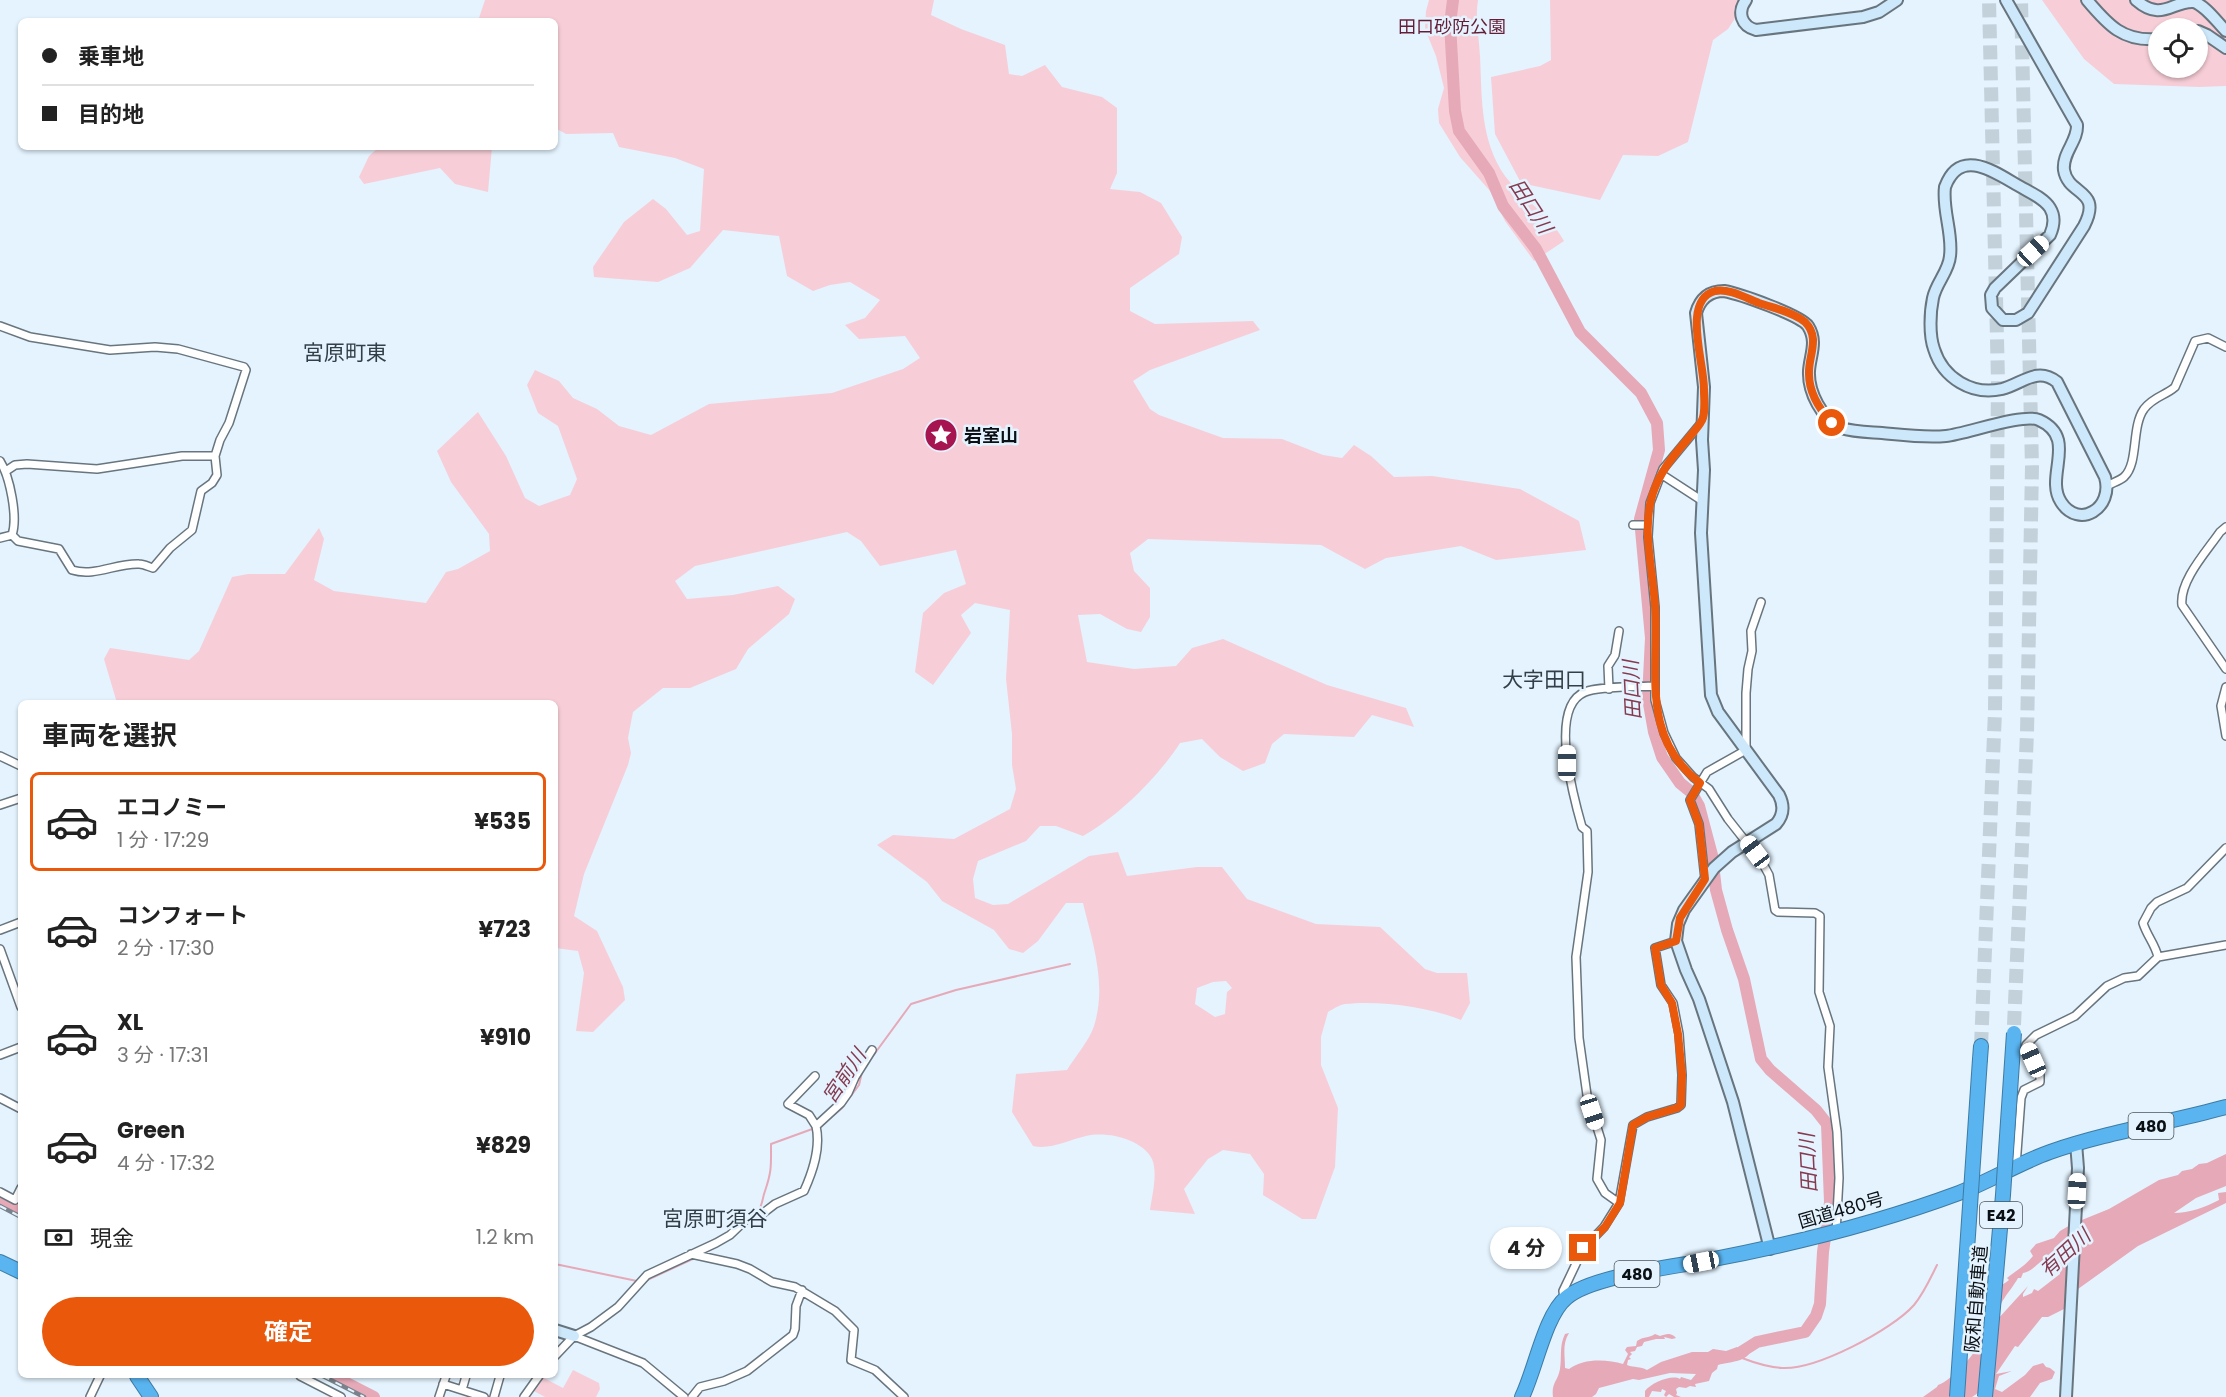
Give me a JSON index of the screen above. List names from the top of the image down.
{
  "streets": {
    "highway": [
      "480",
      "国道480号",
      "E42",
      "阪和自動車道"
    ]
  },
  "districts": ["宮原町東", "大字田口", "宮原町須谷"],
  "water": ["田口川", "宮前川", "有田川"],
  "parks": ["田口砂防公園"],
  "places": {
    "place": ["岩室山"]
  },
  "page": {
    "banner": ["乗車地", "目的地"],
    "heading": "車両を選択",
    "list": [
      {
        "name": "エコノミー",
        "note": "1 分 · 17:29",
        "value": "¥535"
      },
      {
        "name": "コンフォート",
        "note": "2 分 · 17:30",
        "value": "¥723"
      },
      {
        "name": "XL",
        "note": "3 分 · 17:31",
        "value": "¥910"
      },
      {
        "name": "Green",
        "note": "4 分 · 17:32",
        "value": "¥829"
      }
    ],
    "pay": ["現金", "1.2 km"],
    "bubble": "4 分",
    "buttons": "確定"
  }
}
